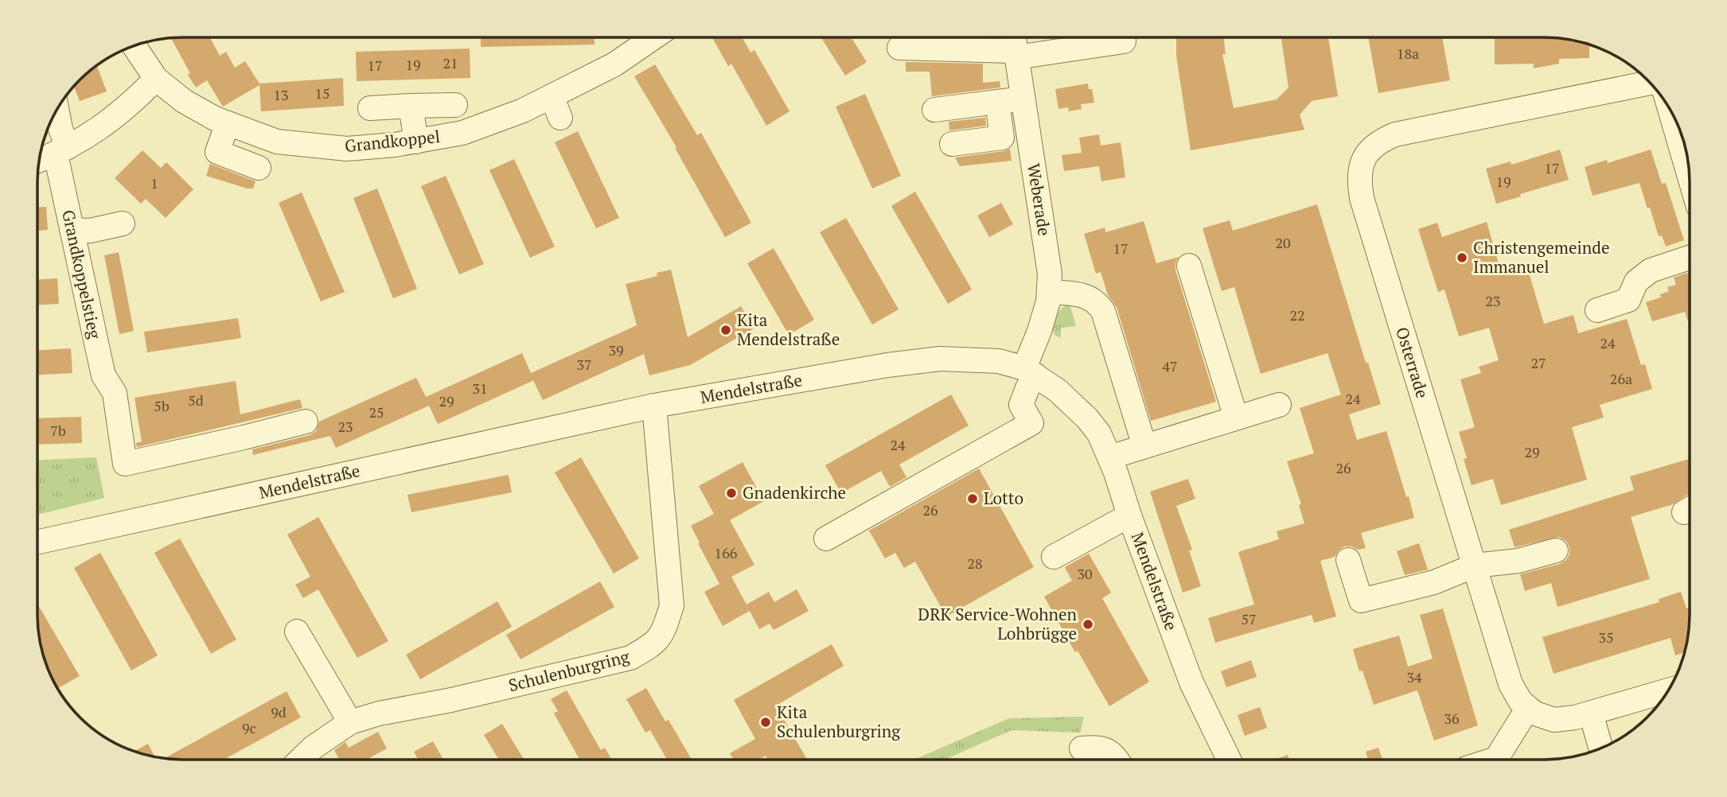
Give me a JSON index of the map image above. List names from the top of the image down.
{
  "streets": {
    "street": [
      "Grandkoppel",
      "Weberade",
      "Grandkoppelstieg",
      "Osterrade",
      "Mendelstraße",
      "Schulenburgring"
    ]
  },
  "crossings": [
    ["Weberade", "Mendelstraße"],
    ["Mendelstraße", "Schulenburgring"]
  ],
  "places": [
    "Christengemeinde Immanuel",
    "Kita Mendelstraße",
    "Gnadenkirche",
    "Lotto",
    "DRK Service-Wohnen Lohbrügge",
    "Kita Schulenburgring"
  ],
  "house_numbers": [
    "18a",
    "21",
    "19",
    "17",
    "15",
    "13",
    "17",
    "19",
    "1",
    "20",
    "17",
    "23",
    "22",
    "24",
    "39",
    "27",
    "37",
    "47",
    "26a",
    "31",
    "24",
    "5d",
    "29",
    "5b",
    "25",
    "23",
    "7b",
    "24",
    "29",
    "26",
    "26",
    "166",
    "28",
    "30",
    "57",
    "35",
    "34",
    "9d",
    "36",
    "9c"
  ]
}
